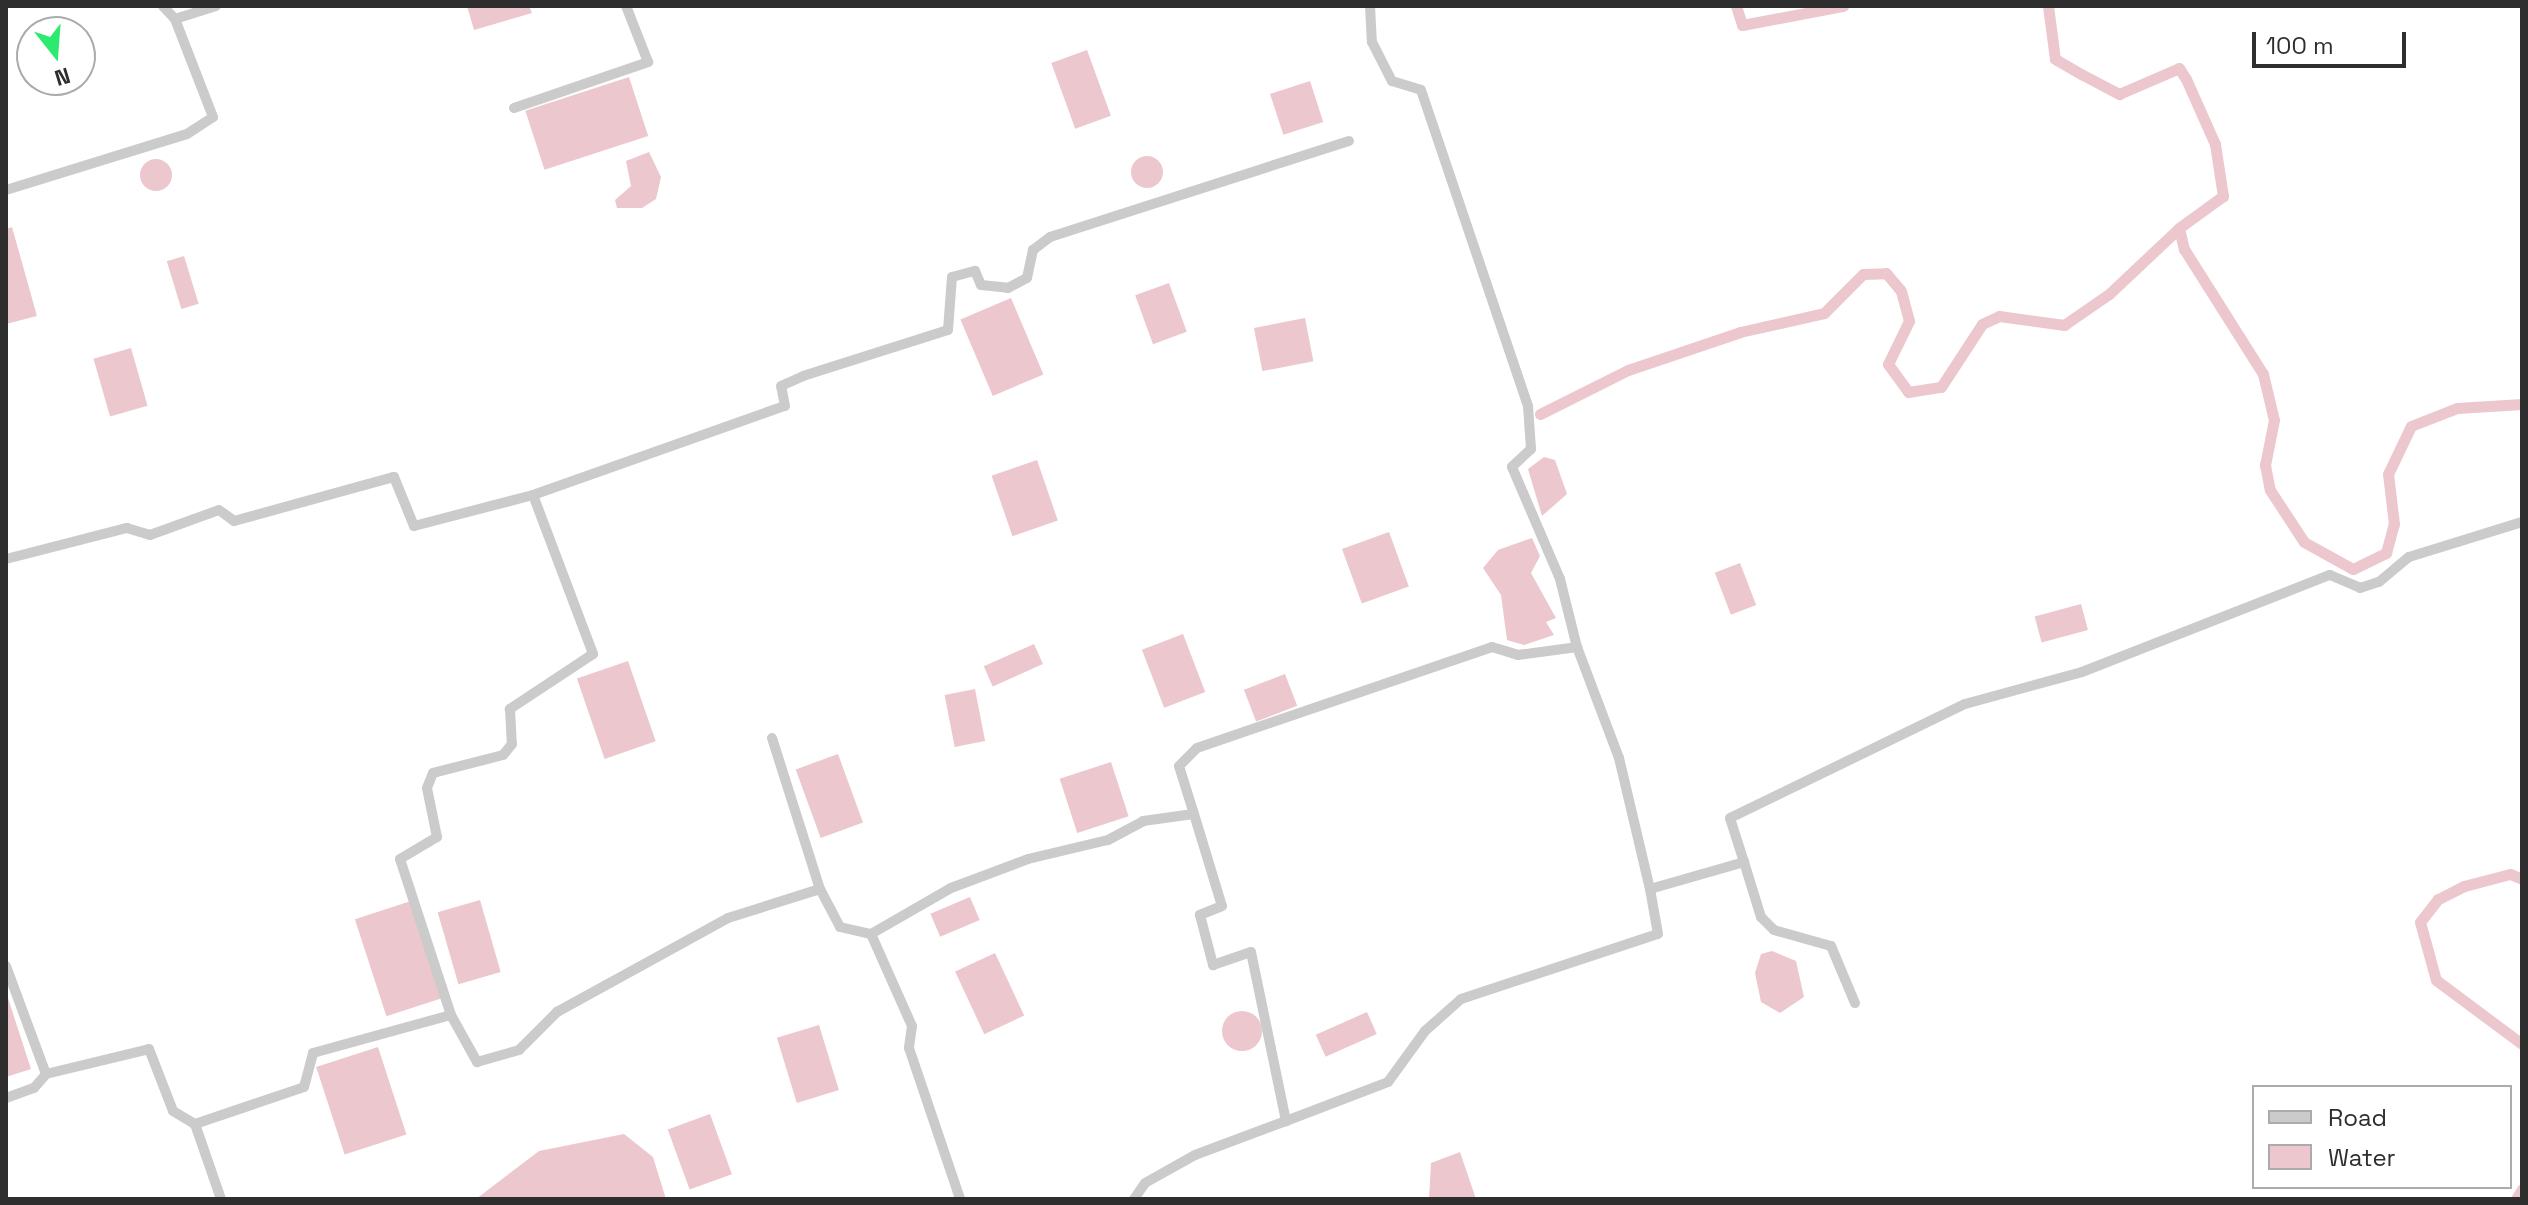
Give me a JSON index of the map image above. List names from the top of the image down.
{
  "legend": ["Road", "Water"],
  "scale_bar": "100 m",
  "north": "bottom"
}
